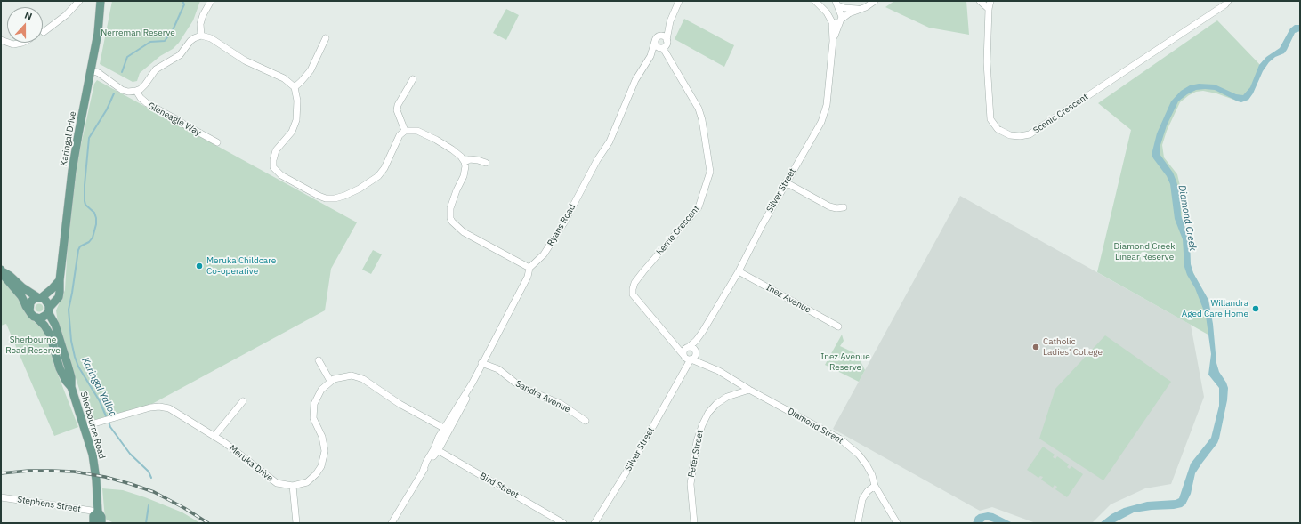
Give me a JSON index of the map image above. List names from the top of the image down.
{
  "streets": {
    "main road": ["Karingal Drive", "Sherbourne Road"],
    "street": [
      "Scenic Crescent",
      "Gleneagle Way",
      "Silver Street",
      "Ryans Road",
      "Kerrie Crescent",
      "Inez Avenue",
      "Sandra Avenue",
      "Diamond Street",
      "Peter Street",
      "Meruka Drive",
      "Bird Street",
      "Stephens Street"
    ]
  },
  "crossings": [
    ["Karingal Drive", "Sherbourne Road"],
    ["Silver Street", "Kerrie Crescent"],
    ["Silver Street", "Inez Avenue"],
    ["Silver Street", "Diamond Street"],
    ["Ryans Road", "Kerrie Crescent"],
    ["Kerrie Crescent", "Diamond Street"],
    ["Sherbourne Road", "Meruka Drive"],
    ["Sherbourne Road", "Stephens Street"],
    ["Diamond Street", "Peter Street"]
  ],
  "water": ["Diamond Creek", "Karingal Yalloc"],
  "parks": [
    "Nerreman Reserve",
    "Diamond Creek Linear Reserve",
    "Sherbourne Road Reserve",
    "Inez Avenue Reserve"
  ],
  "places": ["Meruka Childcare Co-operative", "Willandra Aged Care Home", "Catholic Ladies' College"],
  "north": "top"
}
